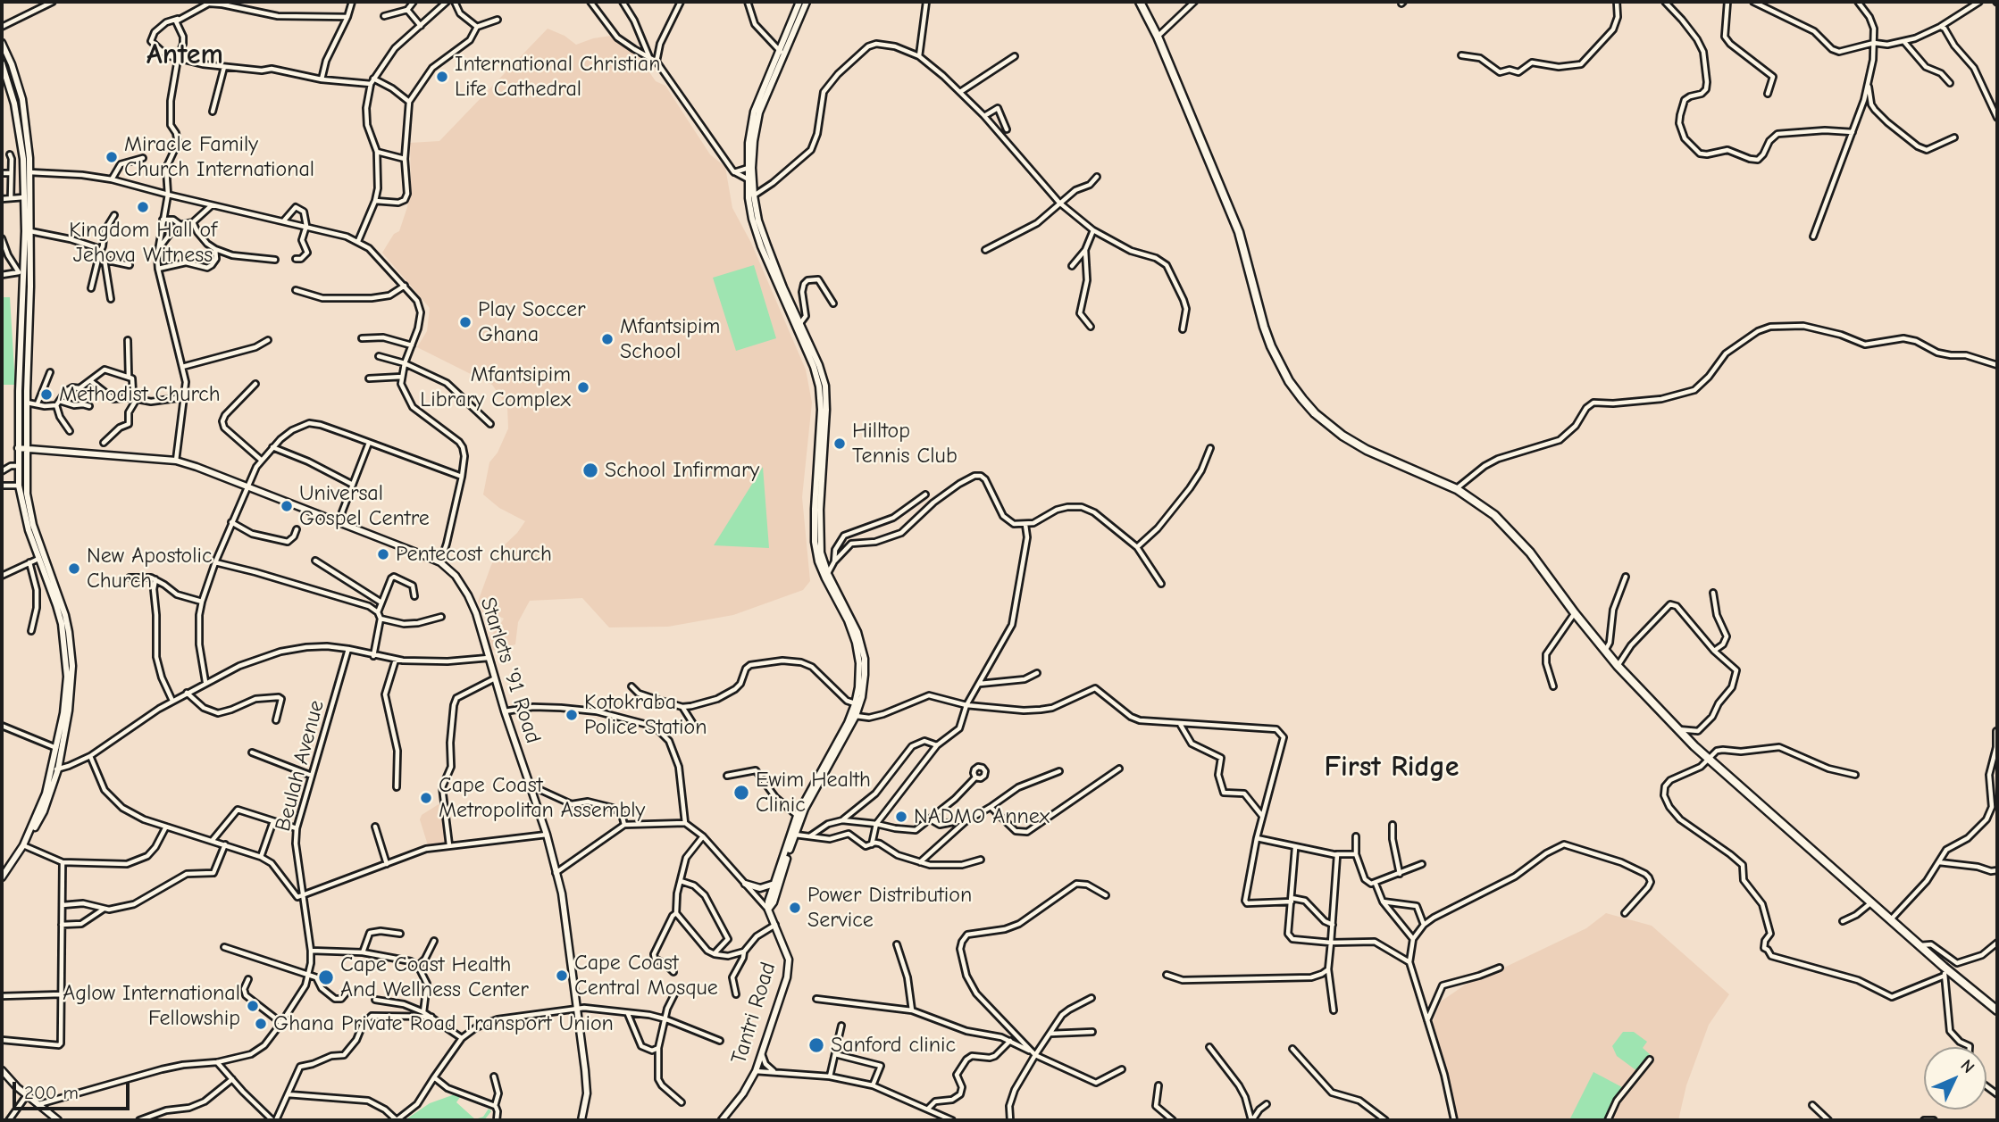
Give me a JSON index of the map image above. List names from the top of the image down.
{
  "streets": {
    "street": ["Starlets '91 Road", "Beulah Avenue", "Tantri Road"]
  },
  "districts": ["Antem", "First Ridge"],
  "places": [
    "International Christian Life Cathedral",
    "Miracle Family Church International",
    "Kingdom Hall of Jehova Witness",
    "Play Soccer Ghana",
    "Mfantsipim School",
    "Mfantsipim Library Complex",
    "Methodist Church",
    "Hilltop Tennis Club",
    "School Infirmary",
    "Universal Gospel Centre",
    "Pentecost church",
    "New Apostolic Church",
    "Kotokraba Police Station",
    "Ewim Health Clinic",
    "Cape Coast Metropolitan Assembly",
    "NADMO Annex",
    "Power Distribution Service",
    "Cape Coast Central Mosque",
    "Cape Coast Health And Wellness Center",
    "Aglow International Fellowship",
    "Ghana Private Road Transport Union",
    "Sanford clinic"
  ],
  "scale_bar": "200 m",
  "north": "top right"
}
